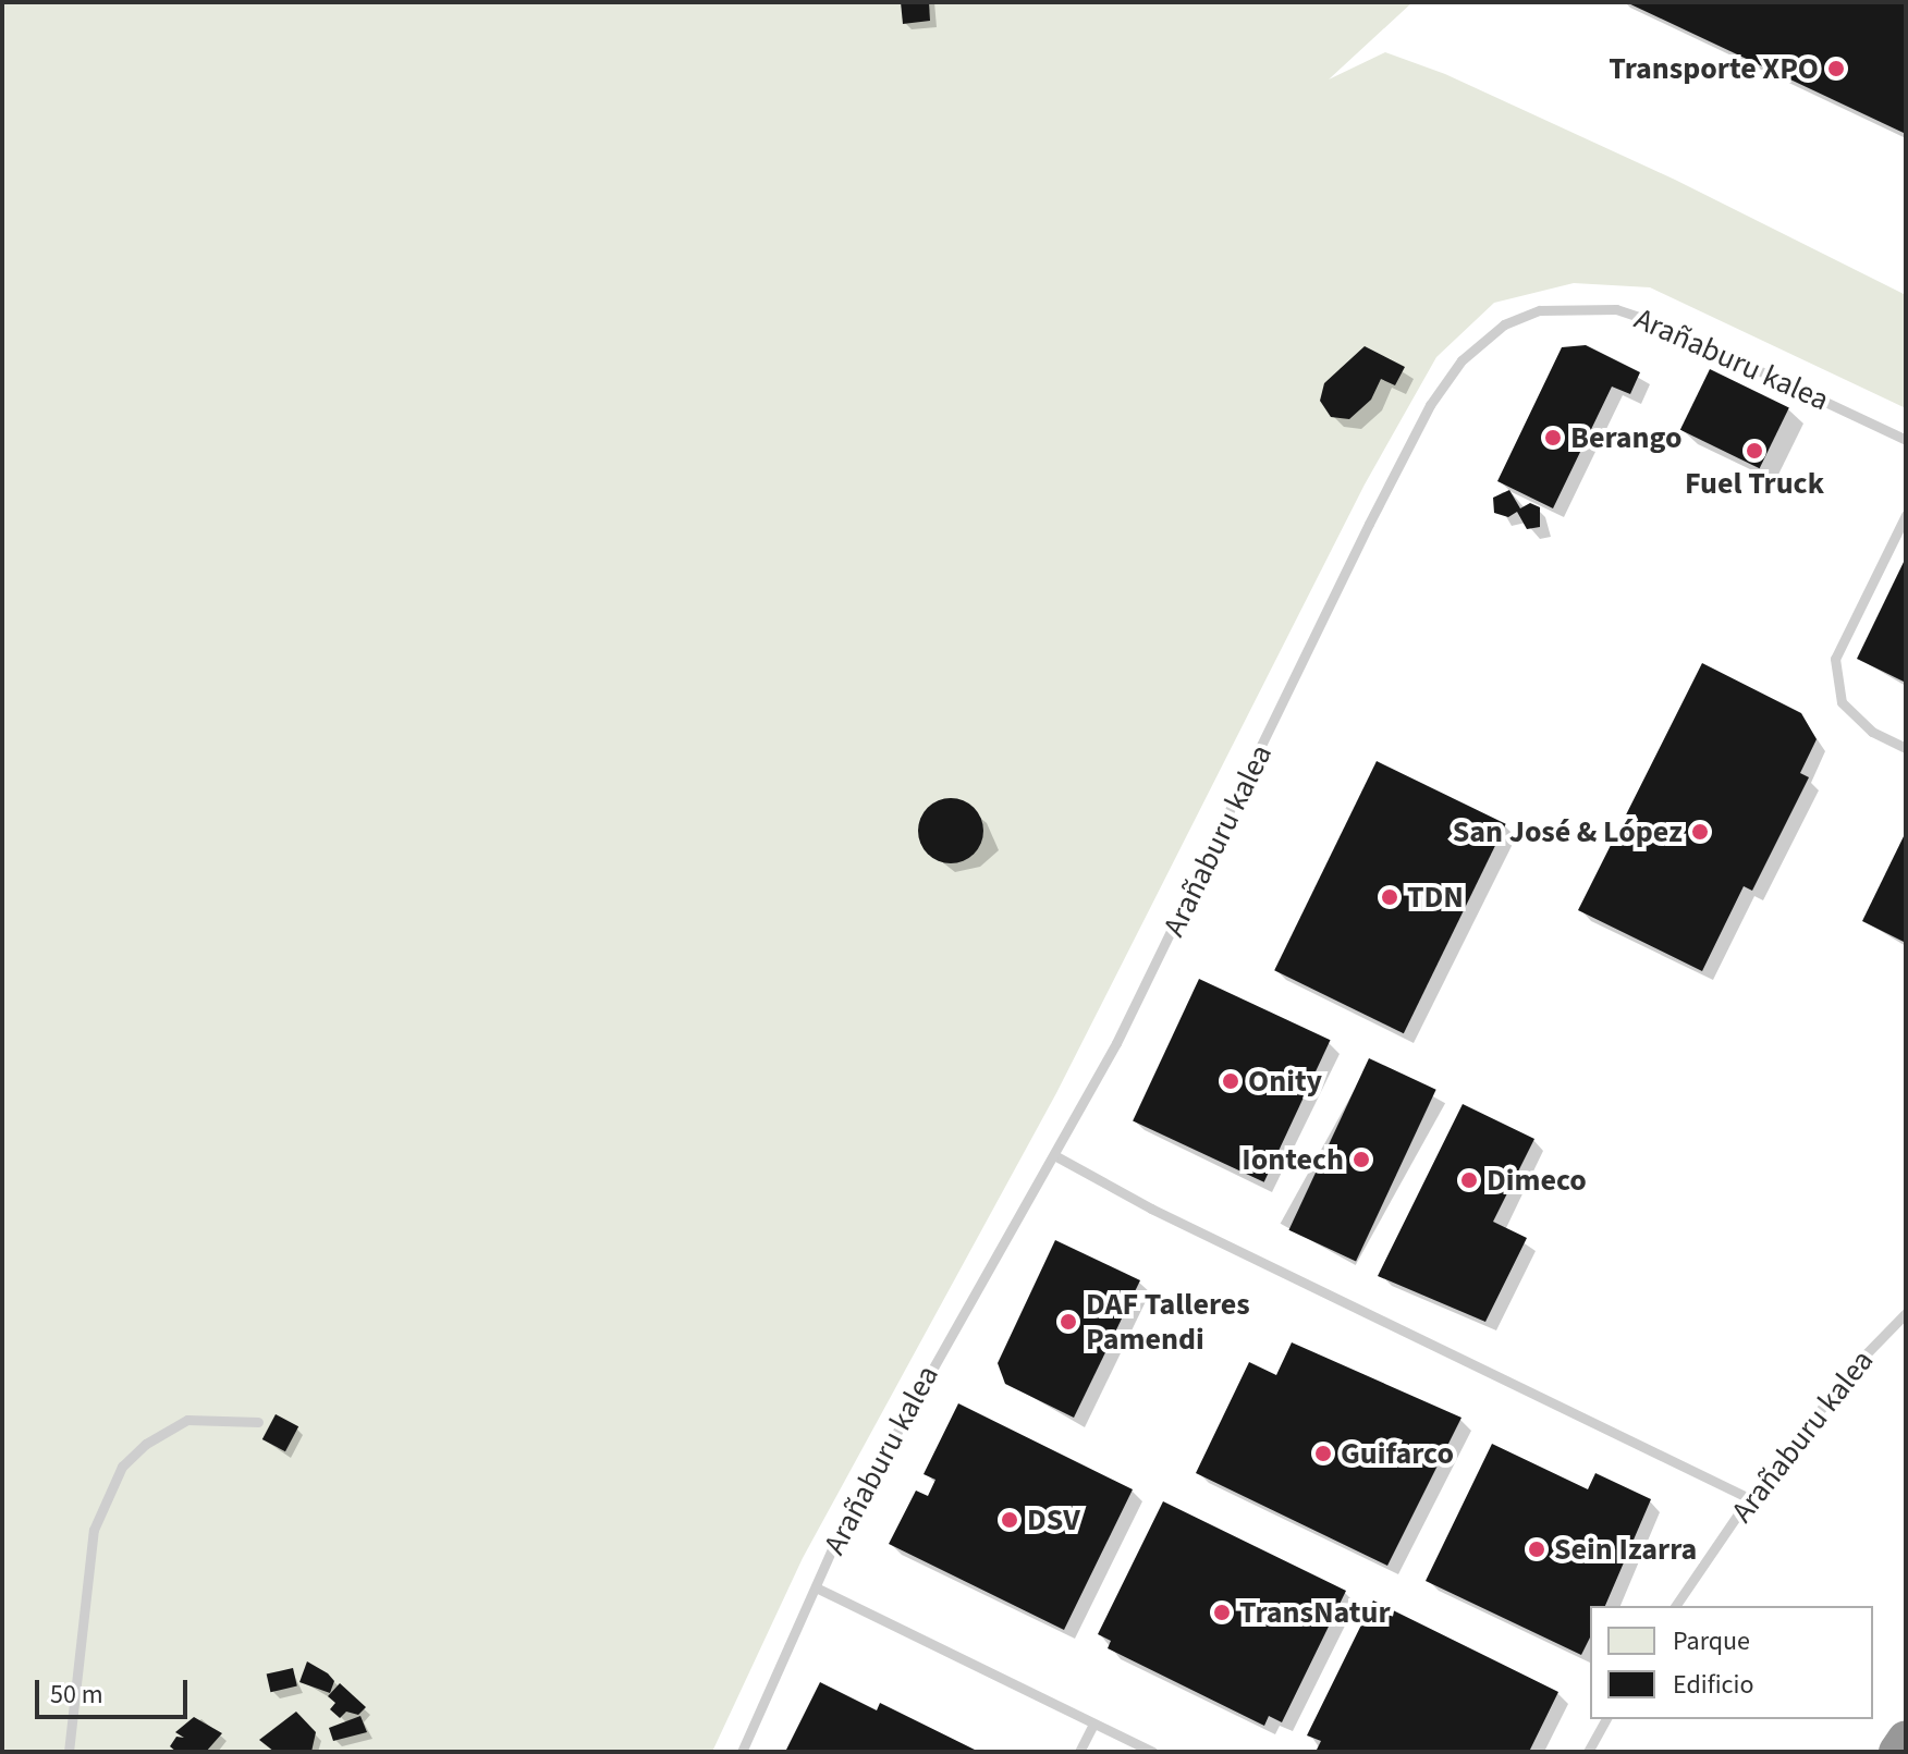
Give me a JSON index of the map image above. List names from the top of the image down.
{
  "streets": {
    "lane": ["Arañaburu kalea"]
  },
  "places": [
    "Transporte XPO",
    "Berango",
    "Fuel Truck",
    "San José & López",
    "TDN",
    "Onity",
    "Iontech",
    "Dimeco",
    "DAF Talleres Pamendi",
    "Guifarco",
    "DSV",
    "Sein Izarra",
    "TransNatur"
  ],
  "legend": ["Parque", "Edificio"],
  "scale_bar": "50 m"
}
